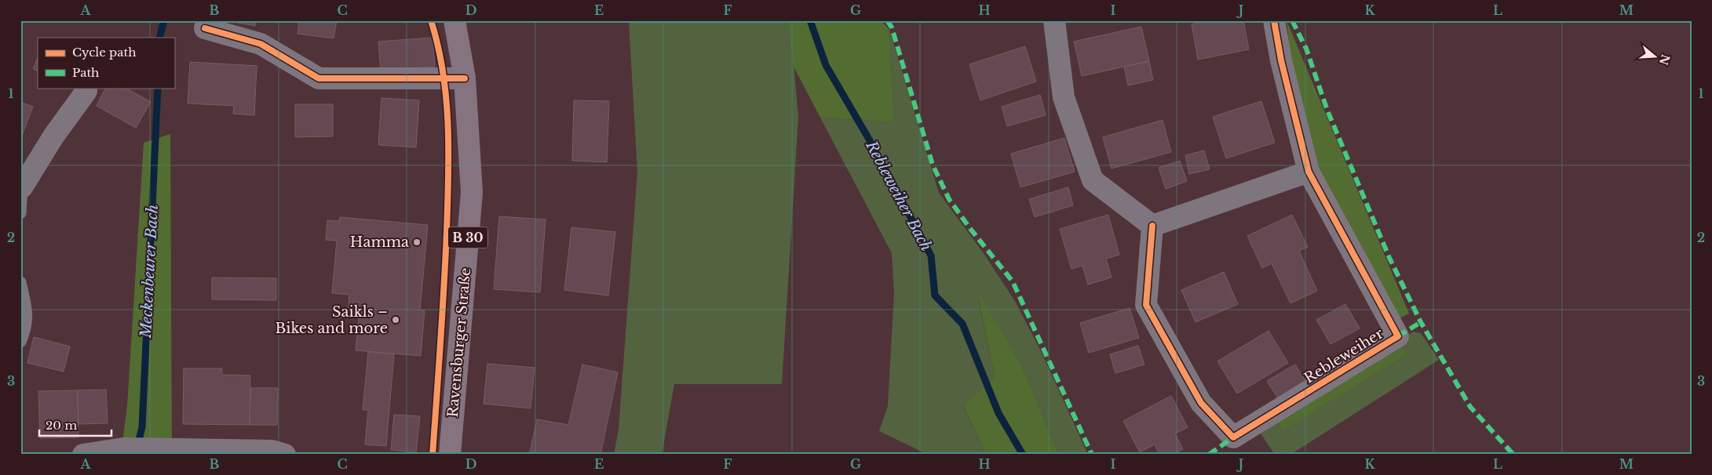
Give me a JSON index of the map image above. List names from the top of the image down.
{
  "streets": {
    "main road": ["B 30", "Ravensburger Straße"],
    "street": ["Rebleweiher"]
  },
  "water": ["Rebleweiher Bach", "Meckenbeurer Bach"],
  "places": ["Hamma", "Saikls – Bikes and more"],
  "legend": ["Cycle path", "Path"],
  "scale_bar": "20 m",
  "north": "right",
  "grid": {
    "columns": [
      "A",
      "B",
      "C",
      "D",
      "E",
      "F",
      "G",
      "H",
      "I",
      "J",
      "K",
      "L",
      "M"
    ],
    "rows": ["1", "2", "3"]
  }
}
